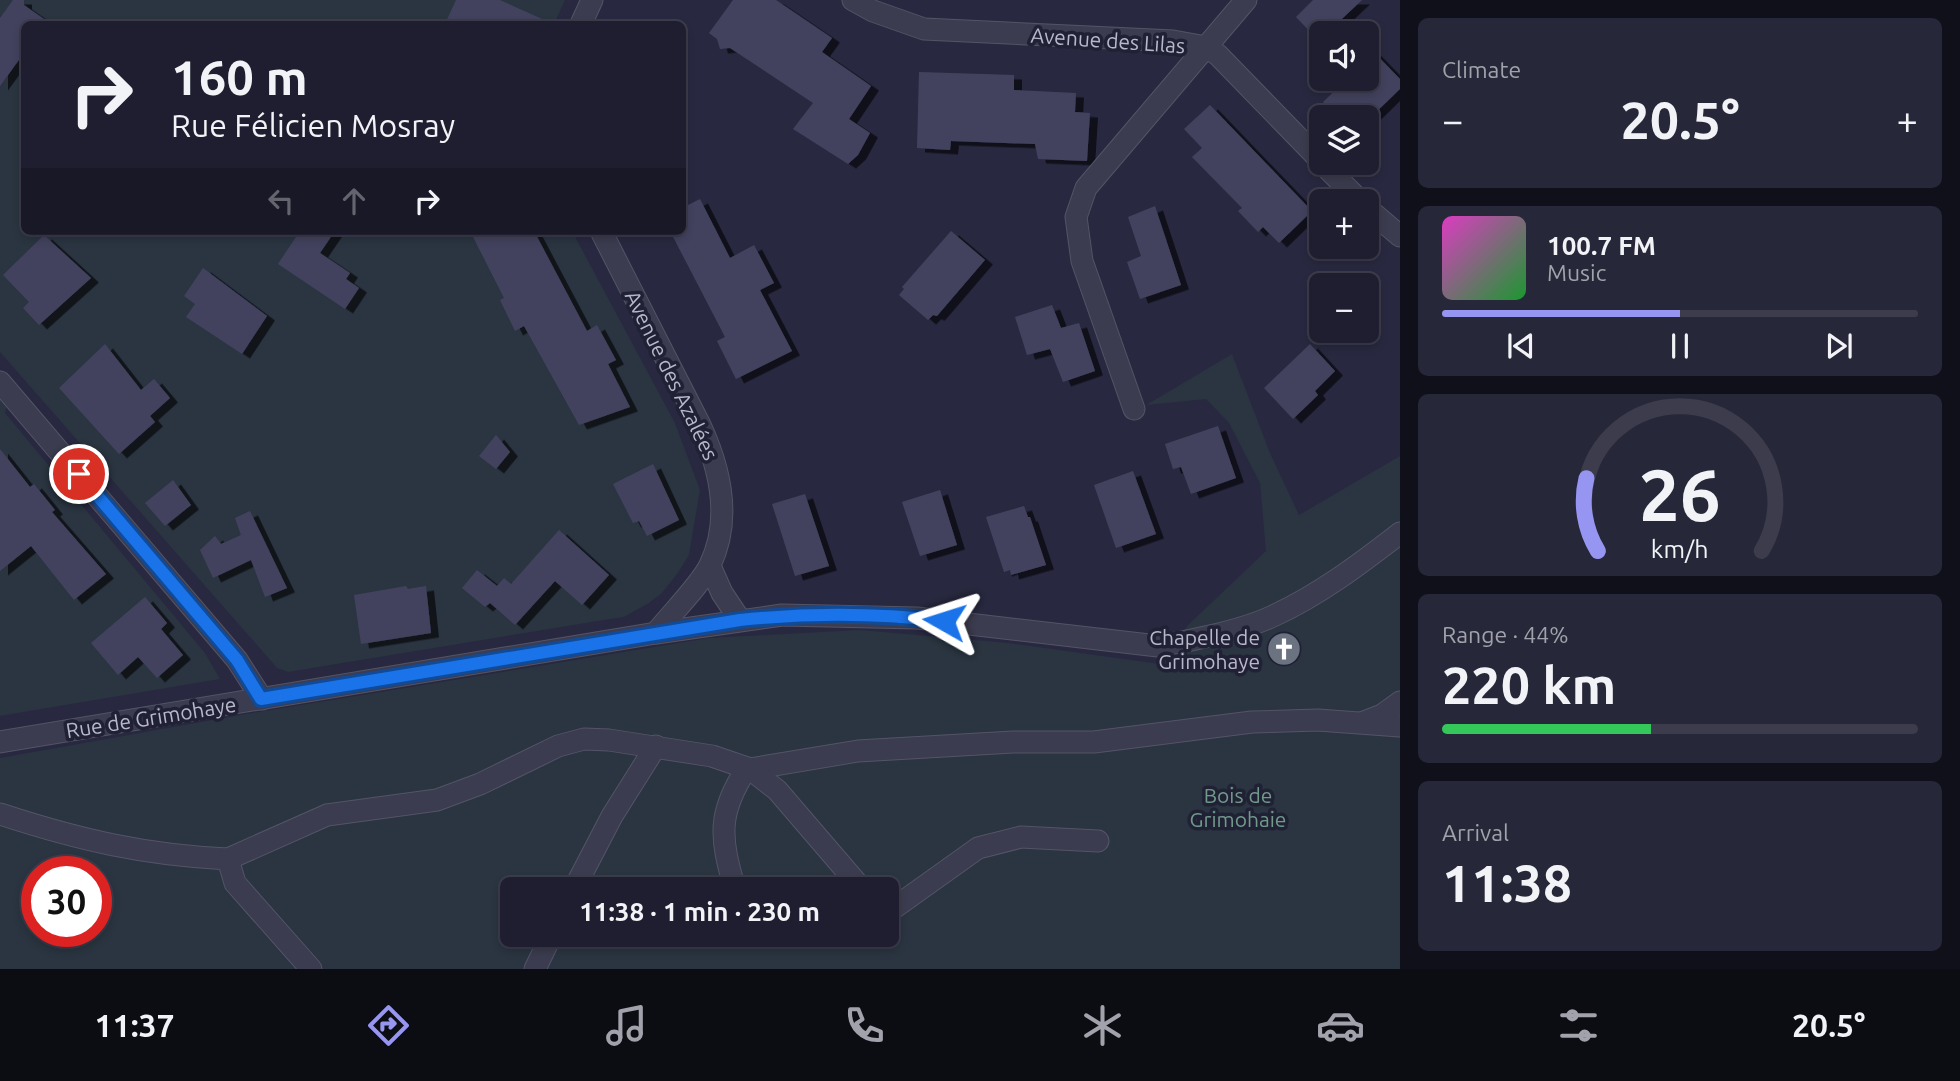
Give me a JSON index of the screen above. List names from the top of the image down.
{
  "streets": {
    "street": ["Avenue des Lilas", "Avenue des Azalées", "Rue de Grimohaye"]
  },
  "crossings": [
    ["Avenue des Azalées", "Rue de Grimohaye"]
  ],
  "parks": ["Bois de Grimohaie"],
  "places": {
    "church": ["Chapelle de Grimohaye"]
  },
  "page": {
    "tile": [
      "Climate",
      ["Range · 44%", "220 km"],
      ["Arrival", "11:38"]
    ],
    "map_buttons": ["+", "−"],
    "turn": ["160 m", "Rue Félicien Mosray"],
    "heat": ["−", "20.5°", "+"],
    "song": ["100.7 FM", "Music"],
    "limit": "30",
    "trip": "11:38 · 1 min · 230 m",
    "tabs": ["11:37", "20.5°"],
    "gauge": ["26", "km/h"]
  }
}
